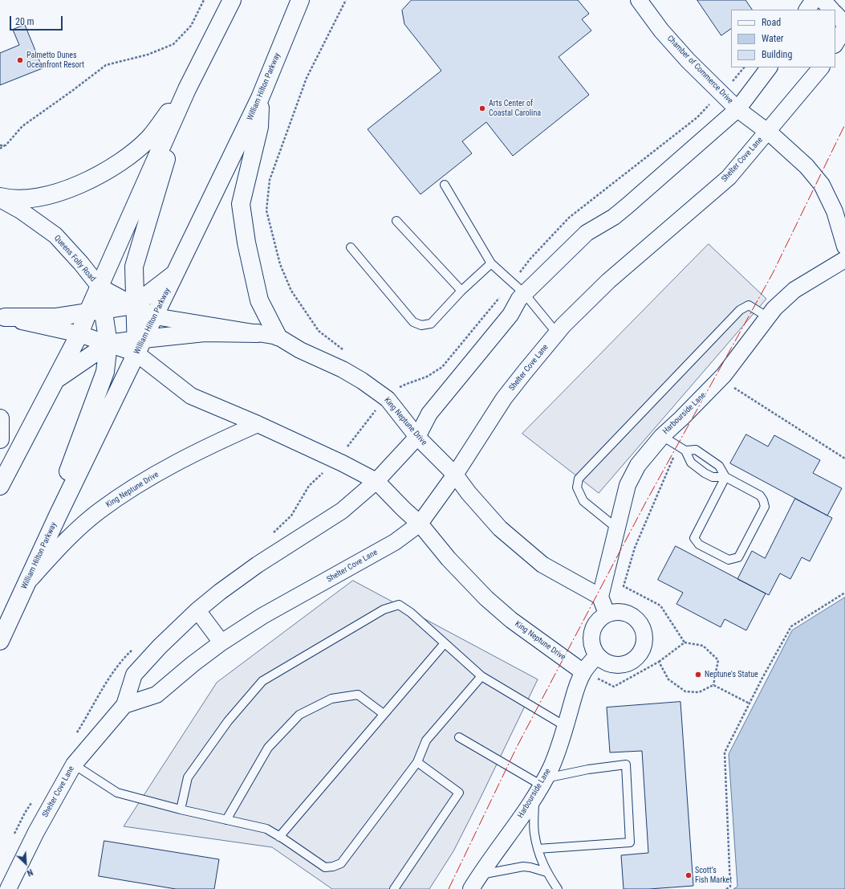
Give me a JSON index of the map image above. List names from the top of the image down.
{
  "streets": {
    "highway": ["William Hilton Parkway"],
    "street": [
      "Chamber of Commerce Drive",
      "Shelter Cove Lane",
      "Queens Folly Road",
      "Harbourside Lane",
      "King Neptune Drive"
    ]
  },
  "crossings": [
    ["Chamber of Commerce Drive", "Shelter Cove Lane"],
    ["William Hilton Parkway", "King Neptune Drive"],
    ["Shelter Cove Lane", "King Neptune Drive"],
    ["Queens Folly Road", "King Neptune Drive"],
    ["Harbourside Lane", "King Neptune Drive"]
  ],
  "places": [
    "Palmetto Dunes Oceanfront Resort",
    "Arts Center of Coastal Carolina",
    "Neptune's Statue",
    "Scott’s Fish Market"
  ],
  "legend": ["Road", "Water", "Building"],
  "scale_bar": "20 m",
  "north": "bottom right"
}
